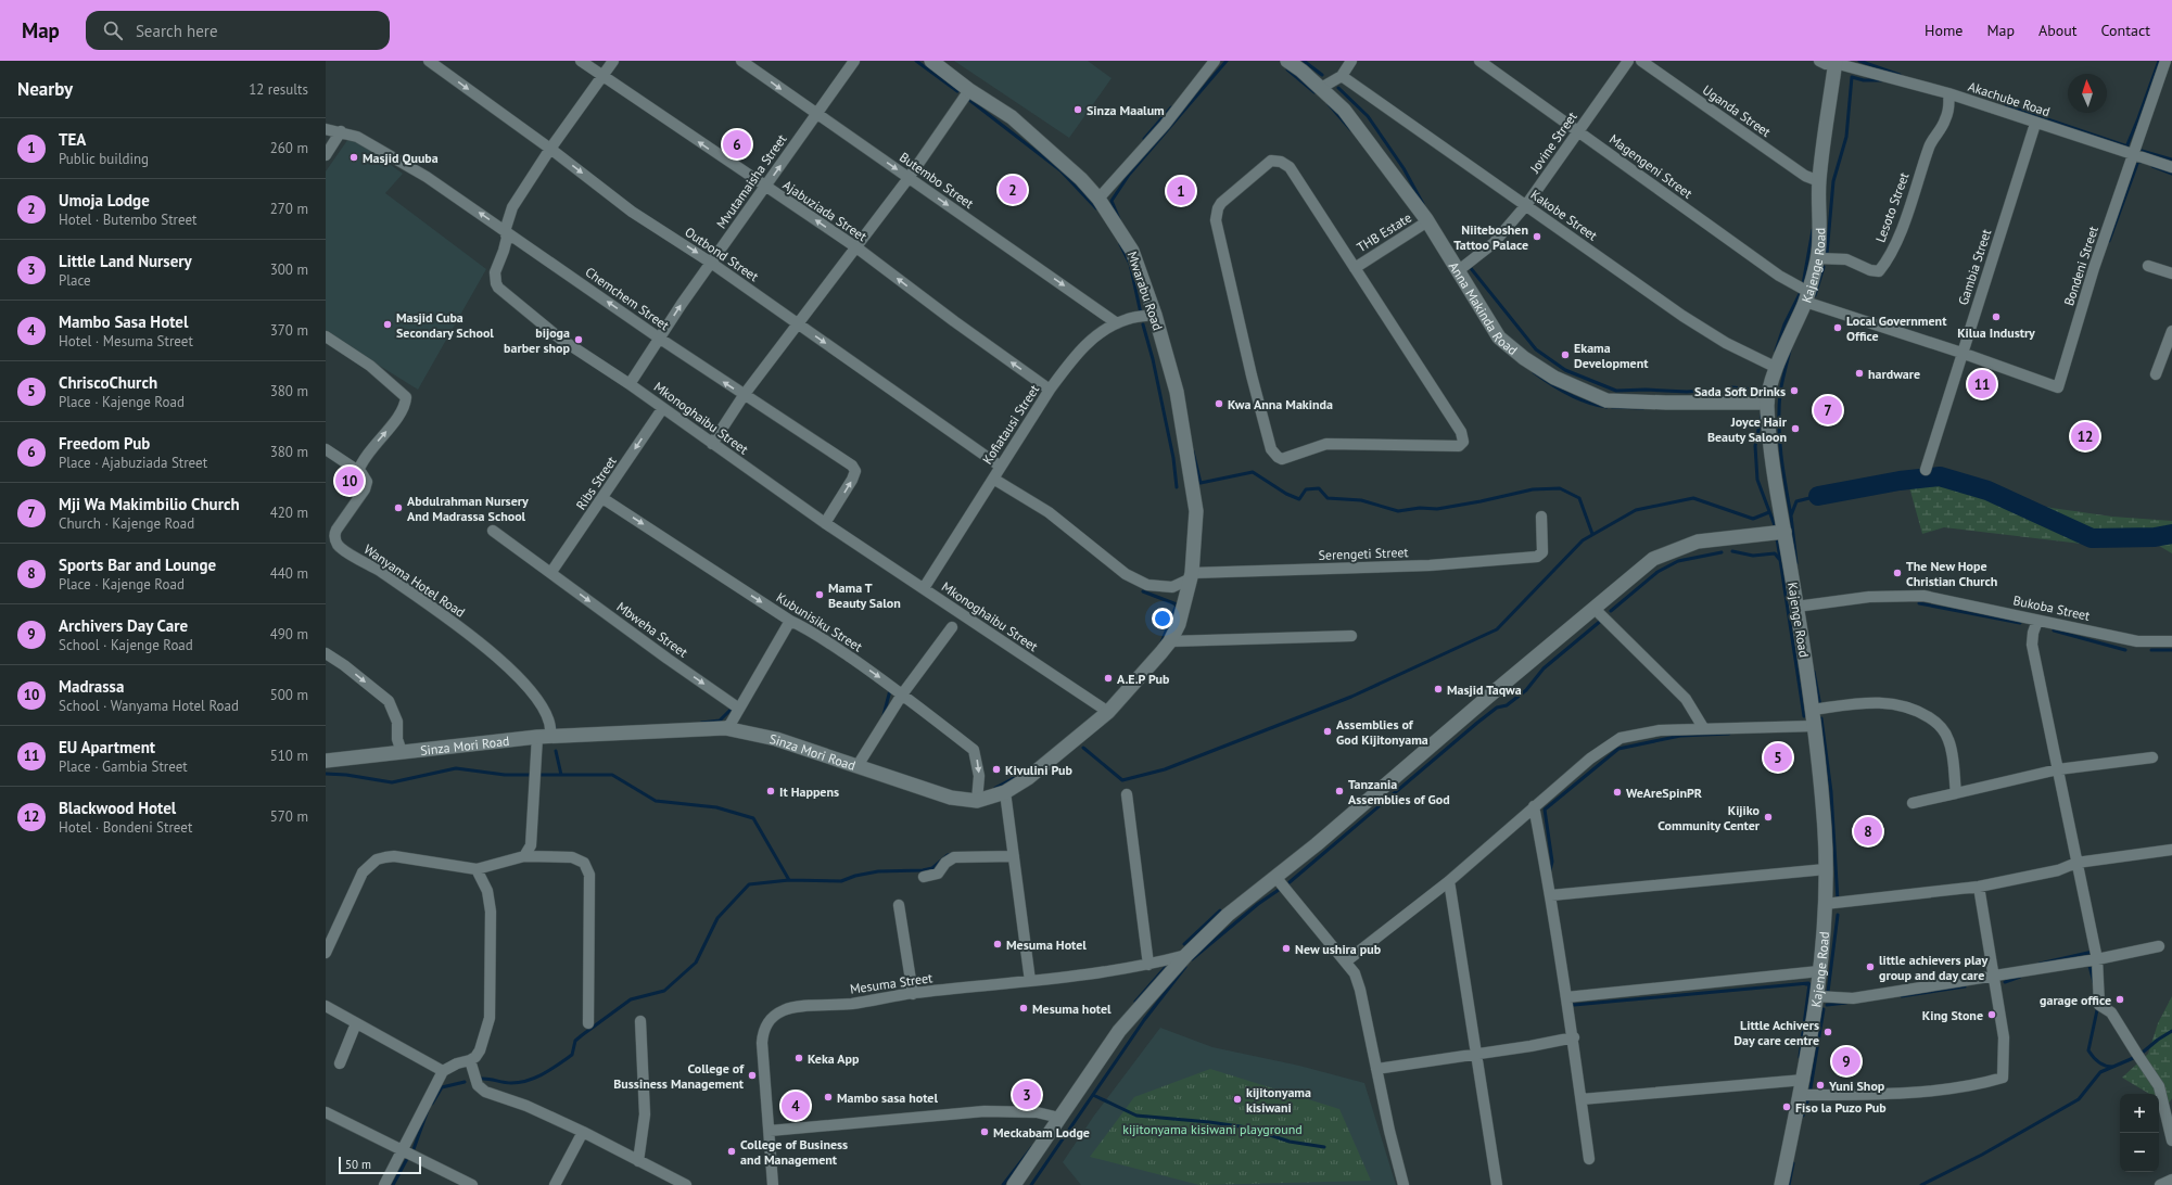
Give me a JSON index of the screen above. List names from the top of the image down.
{
  "streets": {
    "street": [
      "Akachube Road",
      "Uganda Street",
      "Jovine Street",
      "Magengeni Street",
      "Butembo Street",
      "Mvutamaisha Street",
      "Lesoto Street",
      "Ajabuziada Street",
      "Kakobe Street",
      "THB Estate",
      "Outbond Street",
      "Kajenge Road",
      "Bondeni Street",
      "Gambia Street",
      "Mwarabu Road",
      "Chemchem Street",
      "Anna Makinda Road",
      "Mkonoghaibu Street",
      "Kofiatausi Street",
      "Ribs Street",
      "Serengeti Street",
      "Wanyama Hotel Road",
      "Bukoba Street",
      "Kubunisiku Street",
      "Mbweha Street",
      "Sinza Mori Road",
      "Mesuma Street"
    ]
  },
  "crossings": [
    ["Akachube Road", "Lesoto Street"],
    ["Akachube Road", "Kajenge Road"],
    ["Akachube Road", "Bondeni Street"],
    ["Akachube Road", "Gambia Street"],
    ["Uganda Street", "Kajenge Road"],
    ["Jovine Street", "Magengeni Street"],
    ["Jovine Street", "Kakobe Street"],
    ["Jovine Street", "Anna Makinda Road"],
    ["Magengeni Street", "Kajenge Road"],
    ["Magengeni Street", "Bondeni Street"],
    ["Magengeni Street", "Gambia Street"],
    ["Butembo Street", "Mvutamaisha Street"],
    ["Butembo Street", "Kofiatausi Street"],
    ["Mvutamaisha Street", "Ajabuziada Street"],
    ["Mvutamaisha Street", "Outbond Street"],
    ["Mvutamaisha Street", "Chemchem Street"],
    ["Mvutamaisha Street", "Mkonoghaibu Street"],
    ["Lesoto Street", "Kajenge Road"],
    ["Ajabuziada Street", "Mkonoghaibu Street"],
    ["Ajabuziada Street", "Kofiatausi Street"],
    ["Kakobe Street", "Kajenge Road"],
    ["THB Estate", "Anna Makinda Road"],
    ["Outbond Street", "Mkonoghaibu Street"],
    ["Outbond Street", "Kofiatausi Street"],
    ["Kajenge Road", "Anna Makinda Road"],
    ["Kajenge Road", "Bukoba Street"],
    ["Mwarabu Road", "Kofiatausi Street"],
    ["Mwarabu Road", "Serengeti Street"],
    ["Mwarabu Road", "Sinza Mori Road"],
    ["Chemchem Street", "Mkonoghaibu Street"],
    ["Mkonoghaibu Street", "Kofiatausi Street"],
    ["Mkonoghaibu Street", "Ribs Street"],
    ["Mkonoghaibu Street", "Sinza Mori Road"],
    ["Kofiatausi Street", "Serengeti Street"],
    ["Ribs Street", "Kubunisiku Street"],
    ["Ribs Street", "Mbweha Street"],
    ["Serengeti Street", "Sinza Mori Road"],
    ["Wanyama Hotel Road", "Sinza Mori Road"],
    ["Kubunisiku Street", "Sinza Mori Road"]
  ],
  "one_way": [
    "Butembo Street",
    "Mvutamaisha Street",
    "Ajabuziada Street",
    "Outbond Street",
    "Chemchem Street",
    "Ribs Street",
    "Kubunisiku Street",
    "Mbweha Street"
  ],
  "parks": ["kijitonyama kisiwani playground"],
  "places": [
    "Sinza Maalum",
    "Masjid Quuba",
    "Niiteboshen Tattoo Palace",
    "Kilua Industry",
    "Masjid Cuba Secondary School",
    "Local Government Office",
    "bijoga barber shop",
    "Ekama Development",
    "hardware",
    "Sada Soft Drinks",
    "Kwa Anna Makinda",
    "Joyce Hair Beauty Saloon",
    "Abdulrahman Nursery And Madrassa School",
    "The New Hope Christian Church",
    "Mama T Beauty Salon",
    "A.E.P Pub",
    "Masjid Taqwa",
    "Assemblies of God Kijitonyama",
    "Kivulini Pub",
    "It Happens",
    "Tanzania Assemblies of God",
    "WeAreSpinPR",
    "Kijiko Community Center",
    "Mesuma Hotel",
    "New ushira pub",
    "little achievers play group and day care",
    "garage office",
    "Mesuma hotel",
    "King Stone",
    "Little Achivers Day care centre",
    "Keka App",
    "College of Bussiness Management",
    "Yuni Shop",
    "Mambo sasa hotel",
    "kijitonyama kisiwani",
    "Fiso la Puzo Pub",
    "Meckabam Lodge",
    "College of Business and Management"
  ],
  "scale_bar": "50 m",
  "north": "top",
  "page": {
    "header": "Map",
    "search": "Search here",
    "nav": [
      "Home",
      "Map",
      "About",
      "Contact"
    ],
    "heading": ["Nearby", "12 results"],
    "list": [
      {
        "mark": "1",
        "name": "TEA",
        "note": "Public building",
        "value": "260 m"
      },
      {
        "mark": "2",
        "name": "Umoja Lodge",
        "note": "Hotel · Butembo Street",
        "value": "270 m"
      },
      {
        "mark": "3",
        "name": "Little Land Nursery",
        "note": "Place",
        "value": "300 m"
      },
      {
        "mark": "4",
        "name": "Mambo Sasa Hotel",
        "note": "Hotel · Mesuma Street",
        "value": "370 m"
      },
      {
        "mark": "5",
        "name": "ChriscoChurch",
        "note": "Place · Kajenge Road",
        "value": "380 m"
      },
      {
        "mark": "6",
        "name": "Freedom Pub",
        "note": "Place · Ajabuziada Street",
        "value": "380 m"
      },
      {
        "mark": "7",
        "name": "Mji Wa Makimbilio Church",
        "note": "Church · Kajenge Road",
        "value": "420 m"
      },
      {
        "mark": "8",
        "name": "Sports Bar and Lounge",
        "note": "Place · Kajenge Road",
        "value": "440 m"
      },
      {
        "mark": "9",
        "name": "Archivers Day Care",
        "note": "School · Kajenge Road",
        "value": "490 m"
      },
      {
        "mark": "10",
        "name": "Madrassa",
        "note": "School · Wanyama Hotel Road",
        "value": "500 m"
      },
      {
        "mark": "11",
        "name": "EU Apartment",
        "note": "Place · Gambia Street",
        "value": "510 m"
      },
      {
        "mark": "12",
        "name": "Blackwood Hotel",
        "note": "Hotel · Bondeni Street",
        "value": "570 m"
      }
    ],
    "pins": [
      "6",
      "2",
      "1",
      "11",
      "7",
      "12",
      "10",
      "5",
      "8",
      "9",
      "3",
      "4"
    ],
    "map_buttons": ["+", "−"],
    "scale": "50 m"
  }
}
